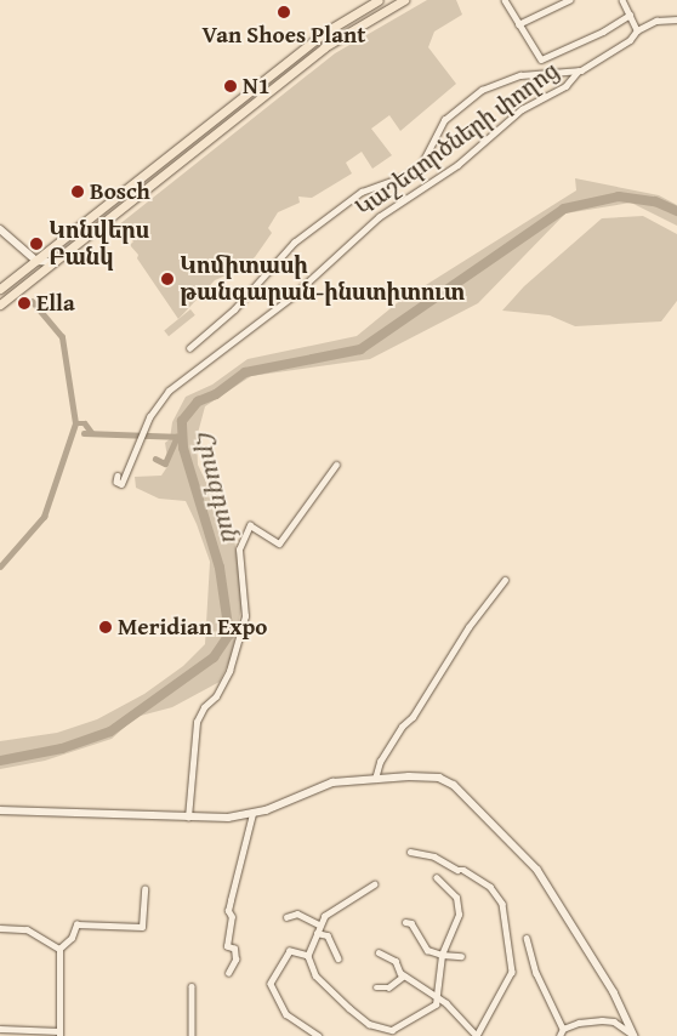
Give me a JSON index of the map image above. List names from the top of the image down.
{
  "streets": {
    "street": ["Կաշեգործների փողոց"]
  },
  "water": ["Հրազդան"],
  "places": [
    "Van Shoes Plant",
    "N1",
    "Bosch",
    "Կոնվերս Բանկ",
    "Կոմիտասի թանգարան-ինստիտուտ",
    "Ella",
    "Meridian Expo"
  ]
}
